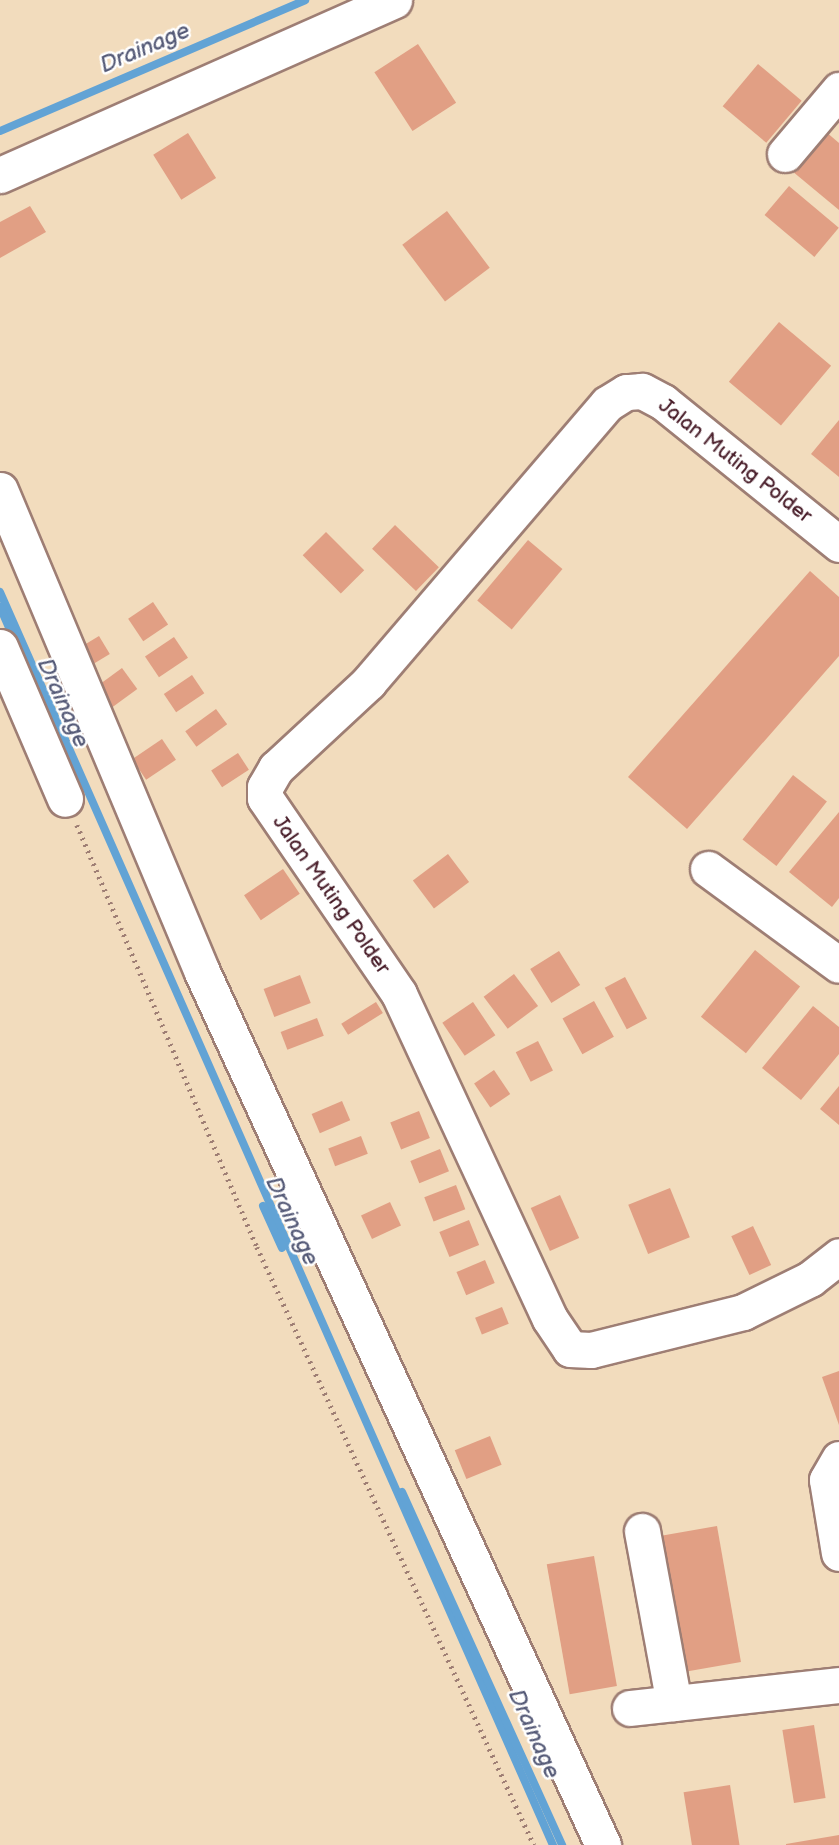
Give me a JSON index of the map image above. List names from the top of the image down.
{
  "streets": {
    "street": ["Jalan Muting Polder"]
  },
  "water": ["Drainage"]
}
